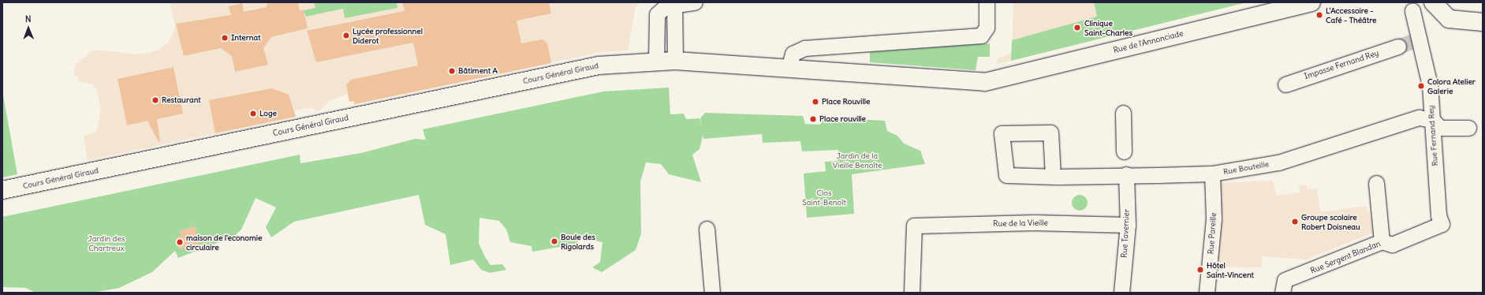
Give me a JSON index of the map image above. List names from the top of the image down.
{
  "streets": {
    "street": [
      "Rue de l'Annonciade",
      "Impasse Fernand Rey",
      "Cours Général Giraud",
      "Rue Fernand Rey",
      "Rue Bouteille",
      "Rue de la Vieille",
      "Rue Tavernier",
      "Rue Pareille",
      "Rue Sergent Blandan"
    ]
  },
  "crossings": [
    ["Rue Fernand Rey", "Rue Bouteille"],
    ["Rue Fernand Rey", "Rue Sergent Blandan"],
    ["Rue Bouteille", "Rue Tavernier"],
    ["Rue Bouteille", "Rue Pareille"],
    ["Rue de la Vieille", "Rue Tavernier"]
  ],
  "parks": ["Jardin de la Vieille Benoîte", "Clos Saint-Benoît", "Jardin des Chartreux"],
  "places": [
    "L'Accessoire - Café - Théâtre",
    "Clinique Saint-Charles",
    "Lycée professionnel Diderot",
    "Internat",
    "Bâtiment A",
    "Colora Atelier Galerie",
    "Restaurant",
    "Place Rouville",
    "Loge",
    "Place rouville",
    "Groupe scolaire Robert Doisneau",
    "Boule des Rigolards",
    "maison de l'economie circulaire",
    "Hôtel Saint-Vincent"
  ],
  "north": "top"
}
